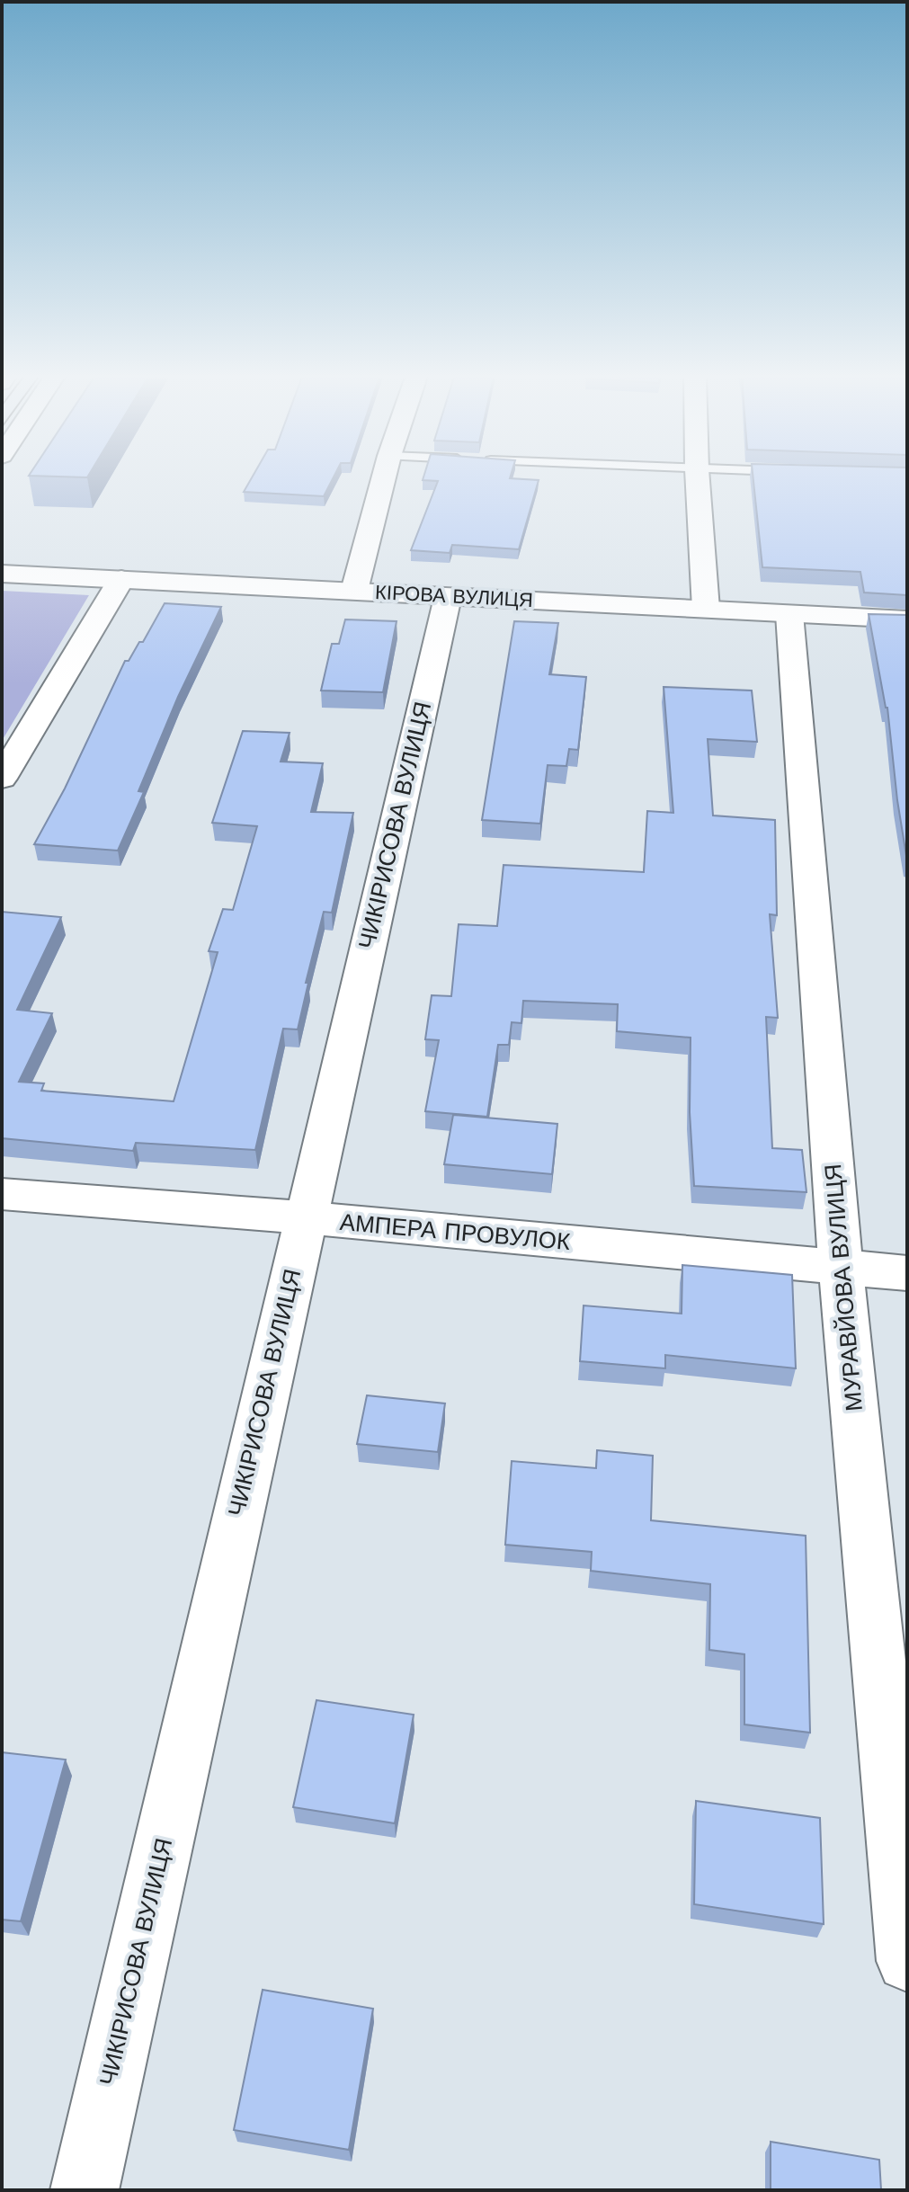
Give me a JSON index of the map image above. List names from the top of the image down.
{
  "streets": {
    "street": [
      "КІРОВА ВУЛИЦЯ",
      "ЧИКІРИСОВА ВУЛИЦЯ",
      "АМПЕРА ПРОВУЛОК",
      "МУРАВЙОВА ВУЛИЦЯ"
    ]
  },
  "crossings": [
    ["КІРОВА ВУЛИЦЯ", "ЧИКІРИСОВА ВУЛИЦЯ"],
    ["КІРОВА ВУЛИЦЯ", "МУРАВЙОВА ВУЛИЦЯ"],
    ["ЧИКІРИСОВА ВУЛИЦЯ", "АМПЕРА ПРОВУЛОК"],
    ["АМПЕРА ПРОВУЛОК", "МУРАВЙОВА ВУЛИЦЯ"]
  ]
}
